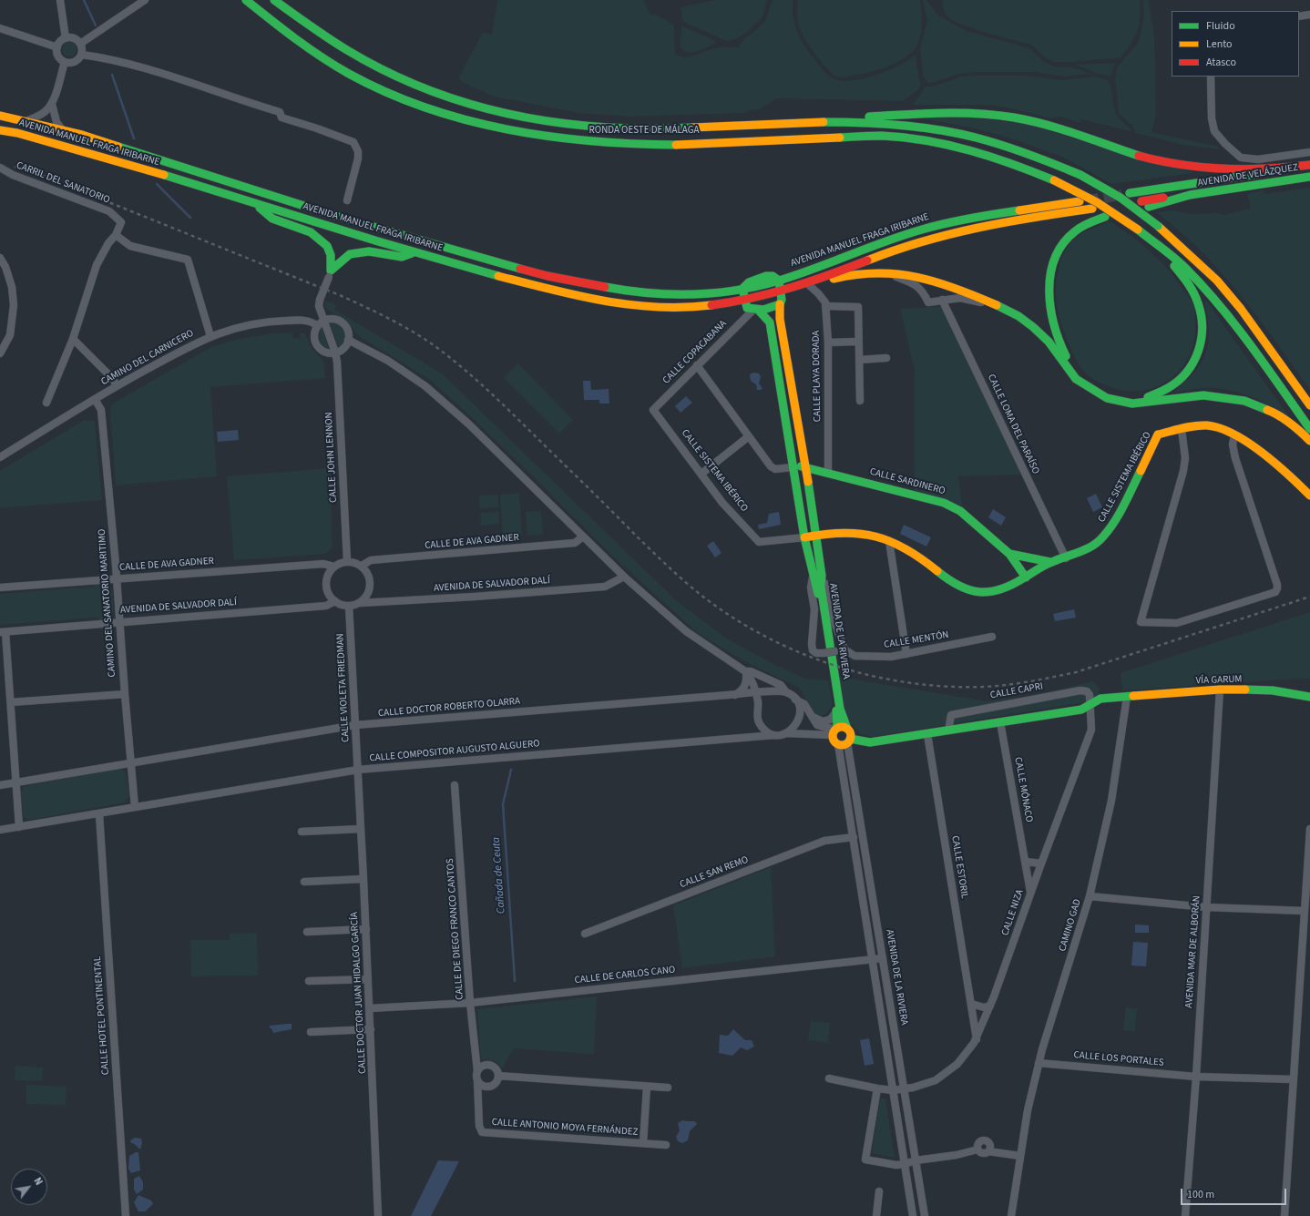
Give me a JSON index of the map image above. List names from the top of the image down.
{
  "streets": {
    "main road": [
      "RONDA OESTE DE MÁLAGA",
      "AVENIDA MANUEL FRAGA IRIBARNE",
      "AVENIDA DE VELÁZQUEZ",
      "CALLE SISTEMA IBÉRICO",
      "CALLE SARDINERO",
      "AVENIDA DE LA RIVIERA",
      "VÍA GARUM"
    ],
    "street": [
      "CARRIL DEL SANATORIO",
      "CALLE COPACABANA",
      "CAMINO DEL CARNICERO",
      "CALLE PLAYA DORADA",
      "CALLE LOMA DEL PARAÍSO",
      "CALLE JOHN LENNON",
      "CALLE DE AVA GADNER",
      "AVENIDA DE SALVADOR DALÍ",
      "CAMINO DEL SANATORIO MARITIMO",
      "CALLE MENTÓN",
      "CALLE VIOLETA FRIEDMAN",
      "CALLE CAPRI",
      "CALLE DOCTOR ROBERTO OLARRA",
      "CALLE COMPOSITOR AUGUSTO ALGUERO",
      "CALLE MÓNACO",
      "CALLE ESTORIL",
      "CALLE SAN REMO",
      "CALLE NIZA",
      "CAMINO GAD",
      "CALLE DE DIEGO FRANCO CANTOS",
      "AVENIDA MAR DE ALBORÁN",
      "CALLE DE CARLOS CANO",
      "CALLE DOCTOR JUAN HIDALGO GARCÍA",
      "CALLE HOTEL PONTINENTAL",
      "CALLE LOS PORTALES",
      "CALLE ANTONIO MOYA FERNÁNDEZ"
    ]
  },
  "crossings": [
    ["AVENIDA MANUEL FRAGA IRIBARNE", "CALLE COPACABANA"],
    ["AVENIDA MANUEL FRAGA IRIBARNE", "AVENIDA DE LA RIVIERA"],
    ["CALLE COPACABANA", "CALLE SISTEMA IBÉRICO"],
    ["CAMINO DEL CARNICERO", "CAMINO DEL SANATORIO MARITIMO"],
    ["CALLE PLAYA DORADA", "CALLE SARDINERO"],
    ["CALLE LOMA DEL PARAÍSO", "CALLE SISTEMA IBÉRICO"],
    ["CALLE JOHN LENNON", "CALLE DE AVA GADNER"],
    ["CALLE JOHN LENNON", "AVENIDA DE SALVADOR DALÍ"],
    ["CALLE JOHN LENNON", "CALLE VIOLETA FRIEDMAN"],
    ["CALLE SISTEMA IBÉRICO", "CALLE SARDINERO"],
    ["CALLE SISTEMA IBÉRICO", "AVENIDA DE LA RIVIERA"],
    ["CALLE SARDINERO", "AVENIDA DE LA RIVIERA"],
    ["CALLE DE AVA GADNER", "AVENIDA DE SALVADOR DALÍ"],
    ["CALLE DE AVA GADNER", "CAMINO DEL SANATORIO MARITIMO"],
    ["CALLE DE AVA GADNER", "CALLE VIOLETA FRIEDMAN"],
    ["AVENIDA DE SALVADOR DALÍ", "CAMINO DEL SANATORIO MARITIMO"],
    ["AVENIDA DE SALVADOR DALÍ", "CALLE VIOLETA FRIEDMAN"],
    ["CAMINO DEL SANATORIO MARITIMO", "CALLE DOCTOR ROBERTO OLARRA"],
    ["CAMINO DEL SANATORIO MARITIMO", "CALLE COMPOSITOR AUGUSTO ALGUERO"],
    ["AVENIDA DE LA RIVIERA", "CALLE COMPOSITOR AUGUSTO ALGUERO"],
    ["AVENIDA DE LA RIVIERA", "CALLE SAN REMO"],
    ["AVENIDA DE LA RIVIERA", "CALLE NIZA"],
    ["AVENIDA DE LA RIVIERA", "CALLE DE CARLOS CANO"],
    ["VÍA GARUM", "CAMINO GAD"],
    ["VÍA GARUM", "AVENIDA MAR DE ALBORÁN"],
    ["CALLE VIOLETA FRIEDMAN", "CALLE DOCTOR ROBERTO OLARRA"],
    ["CALLE VIOLETA FRIEDMAN", "CALLE COMPOSITOR AUGUSTO ALGUERO"],
    ["CALLE VIOLETA FRIEDMAN", "CALLE DOCTOR JUAN HIDALGO GARCÍA"],
    ["CALLE CAPRI", "CALLE NIZA"],
    ["CALLE DOCTOR ROBERTO OLARRA", "CALLE COMPOSITOR AUGUSTO ALGUERO"],
    ["CALLE COMPOSITOR AUGUSTO ALGUERO", "CALLE DOCTOR JUAN HIDALGO GARCÍA"],
    ["CALLE COMPOSITOR AUGUSTO ALGUERO", "CALLE HOTEL PONTINENTAL"],
    ["CALLE MÓNACO", "CALLE NIZA"],
    ["CALLE ESTORIL", "CALLE NIZA"],
    ["CAMINO GAD", "CALLE LOS PORTALES"],
    ["CALLE DE DIEGO FRANCO CANTOS", "CALLE DE CARLOS CANO"],
    ["CALLE DE DIEGO FRANCO CANTOS", "CALLE ANTONIO MOYA FERNÁNDEZ"],
    ["AVENIDA MAR DE ALBORÁN", "CALLE LOS PORTALES"],
    ["CALLE DE CARLOS CANO", "CALLE DOCTOR JUAN HIDALGO GARCÍA"]
  ],
  "water": ["Cañada de Ceuta"],
  "legend": ["Fluido", "Lento", "Atasco"],
  "scale_bar": "100 m",
  "north": "top right"
}
